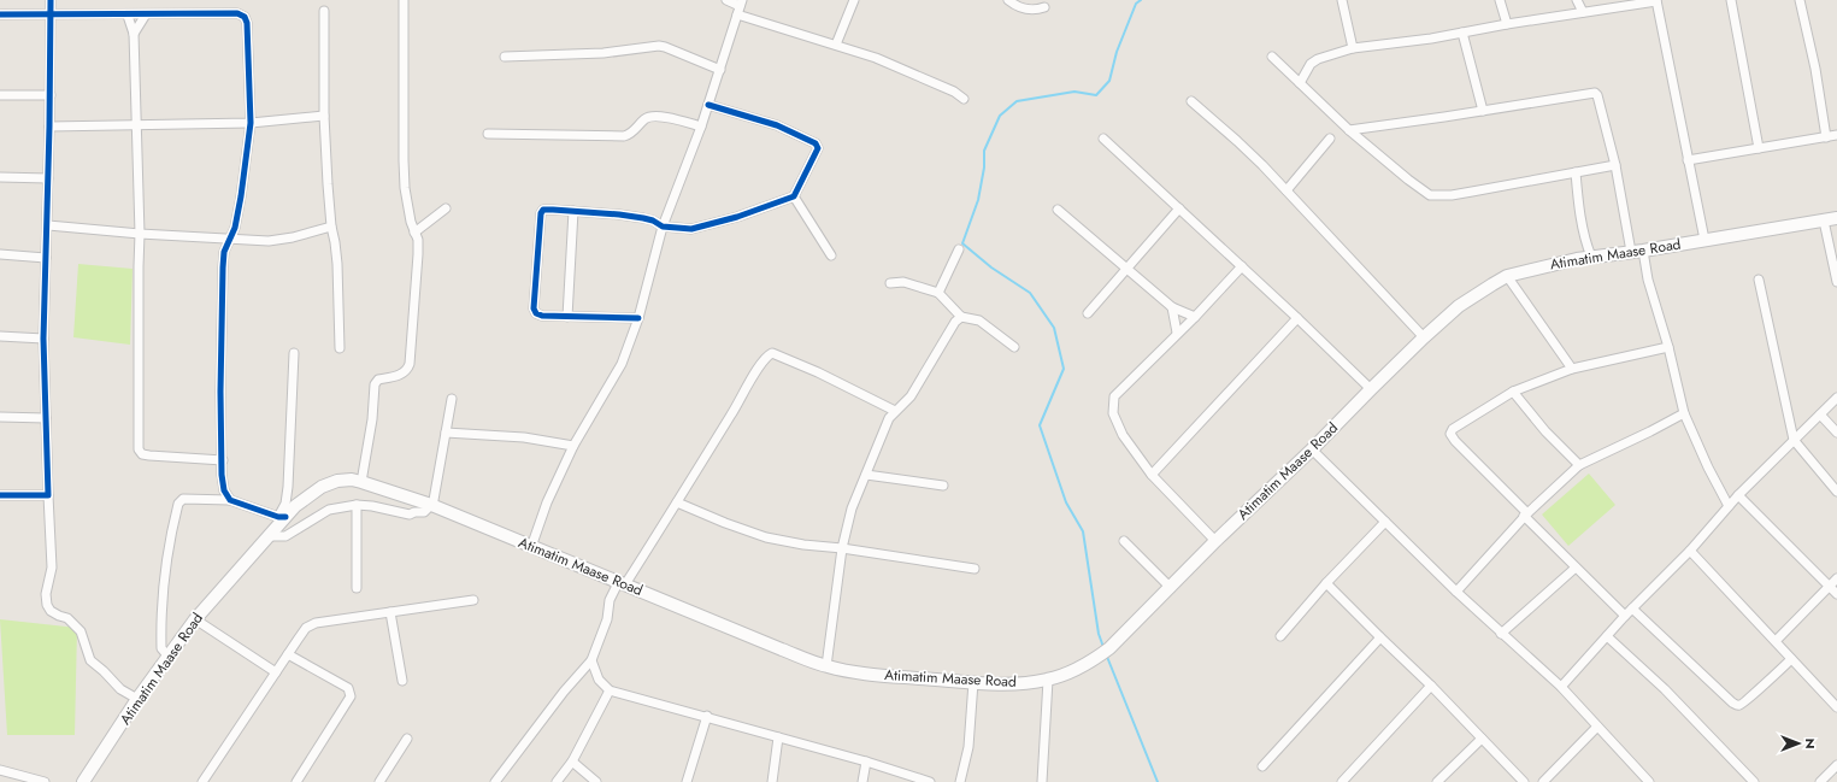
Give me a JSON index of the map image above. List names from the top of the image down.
{
  "streets": {
    "main road": ["Atimatim Maase Road"]
  },
  "north": "right"
}
